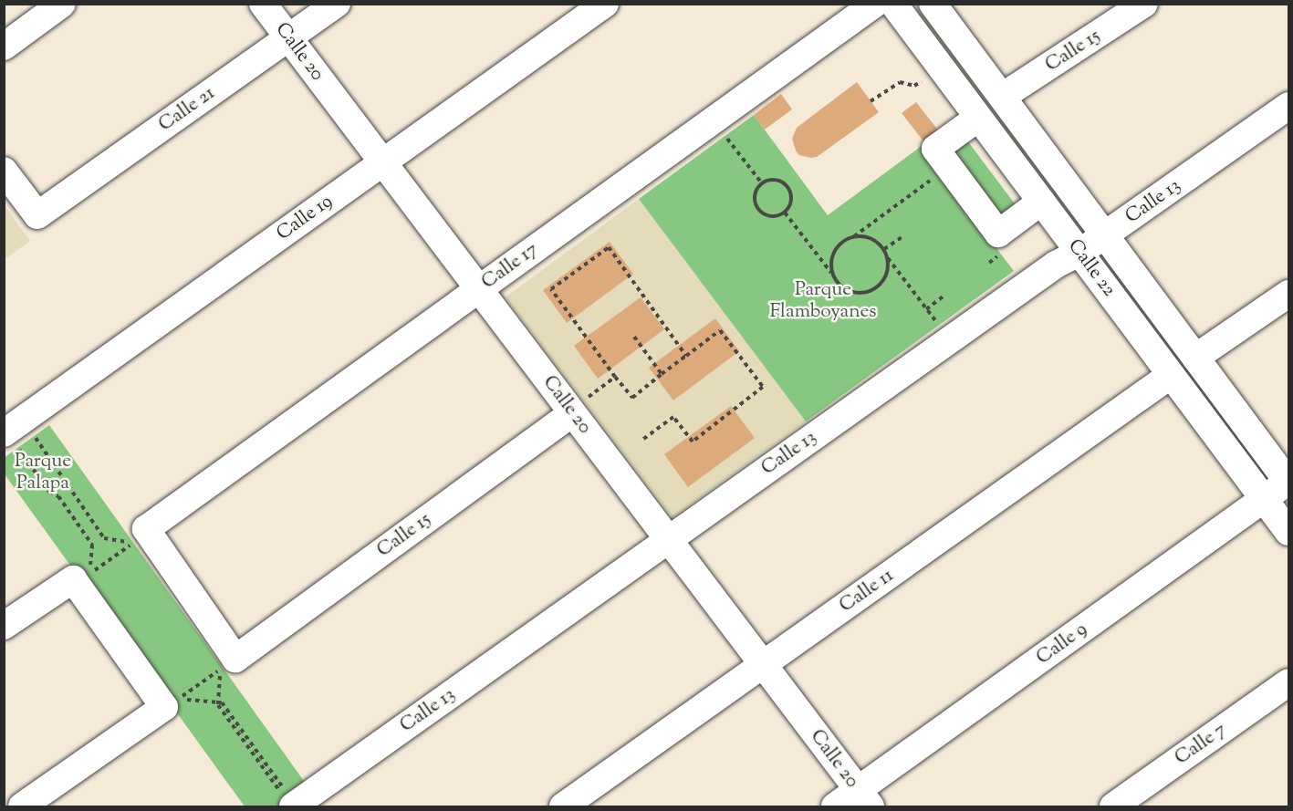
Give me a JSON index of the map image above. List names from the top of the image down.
{
  "streets": {
    "street": [
      "Calle 15",
      "Calle 20",
      "Calle 21",
      "Calle 13",
      "Calle 19",
      "Calle 17",
      "Calle 22",
      "Calle 11",
      "Calle 9",
      "Calle 7"
    ]
  },
  "crossings": [
    ["Calle 15", "Calle 20"],
    ["Calle 15", "Calle 22"],
    ["Calle 20", "Calle 21"],
    ["Calle 20", "Calle 13"],
    ["Calle 20", "Calle 19"],
    ["Calle 20", "Calle 17"],
    ["Calle 20", "Calle 11"],
    ["Calle 20", "Calle 9"],
    ["Calle 13", "Calle 22"],
    ["Calle 22", "Calle 11"],
    ["Calle 22", "Calle 9"]
  ],
  "parks": ["Parque Flamboyanes", "Parque Palapa"]
}
